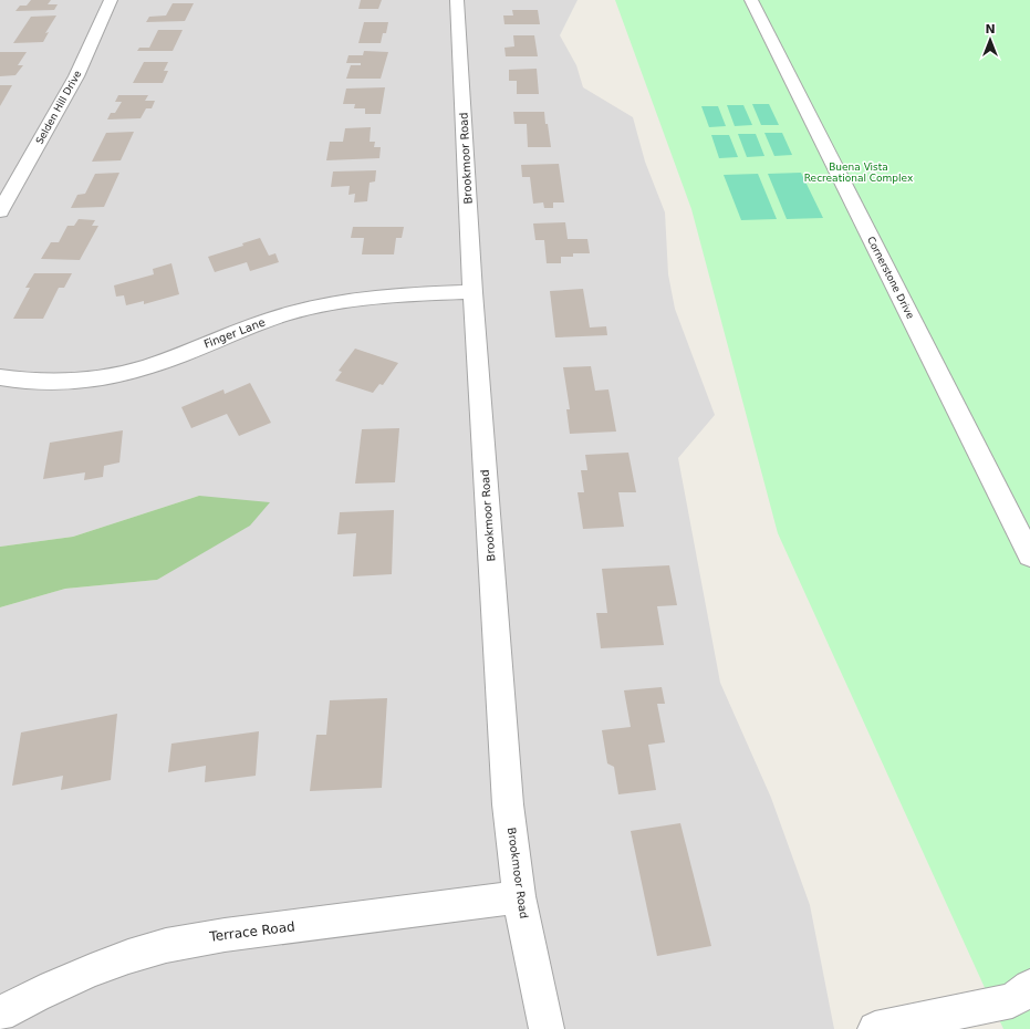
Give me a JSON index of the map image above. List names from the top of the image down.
{
  "streets": {
    "street": [
      "Selden Hill Drive",
      "Brookmoor Road",
      "Cornerstone Drive",
      "Finger Lane",
      "Terrace Road"
    ]
  },
  "crossings": [
    ["Brookmoor Road", "Finger Lane"],
    ["Brookmoor Road", "Terrace Road"]
  ],
  "parks": ["Buena Vista Recreational Complex"],
  "north": "top"
}
